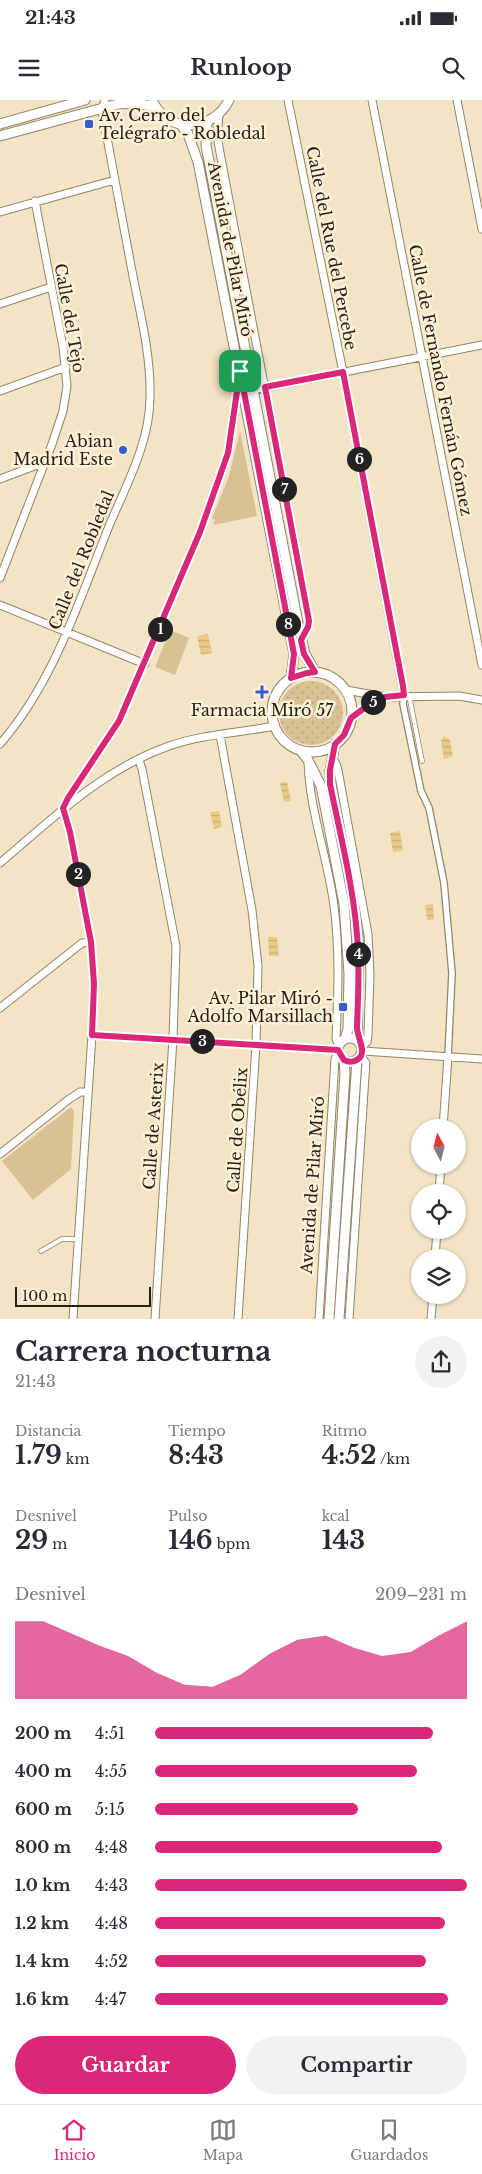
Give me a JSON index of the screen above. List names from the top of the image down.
{
  "streets": {
    "street": [
      "Calle del Rue del Percebe",
      "Avenida de Pilar Miró",
      "Calle del Tejo",
      "Calle de Fernando Fernán Gómez",
      "Calle del Robledal",
      "Calle de Asterix",
      "Calle de Obélix"
    ]
  },
  "places": {
    "transit": ["Av. Cerro del Telégrafo - Robledal", "Av. Pilar Miró - Adolfo Marsillach"],
    "other": ["Abian Madrid Este"],
    "health": ["Farmacia Miró 57"]
  },
  "scale_bar": "100 m",
  "north": "top",
  "page": {
    "status": "21:43",
    "header": "Runloop",
    "pins": [
      "6",
      "7",
      "8",
      "1",
      "5",
      "2",
      "4",
      "3"
    ],
    "scale": "100 m",
    "heading": ["Carrera nocturna", "21:43"],
    "stats": [
      ["Distancia", "1.79 km"],
      ["Tiempo", "8:43"],
      ["Ritmo", "4:52 /km"],
      ["Desnivel", "29 m"],
      ["Pulso", "146 bpm"],
      ["kcal", "143"]
    ],
    "chart": ["Desnivel", "209–231 m"],
    "list": [
      {
        "name": "200 m",
        "note": "4:51"
      },
      {
        "name": "400 m",
        "note": "4:55"
      },
      {
        "name": "600 m",
        "note": "5:15"
      },
      {
        "name": "800 m",
        "note": "4:48"
      },
      {
        "name": "1.0 km",
        "note": "4:43"
      },
      {
        "name": "1.2 km",
        "note": "4:48"
      },
      {
        "name": "1.4 km",
        "note": "4:52"
      },
      {
        "name": "1.6 km",
        "note": "4:47"
      }
    ],
    "buttons": ["Guardar", "Compartir"],
    "tabs": ["Inicio", "Mapa", "Guardados"]
  }
}
